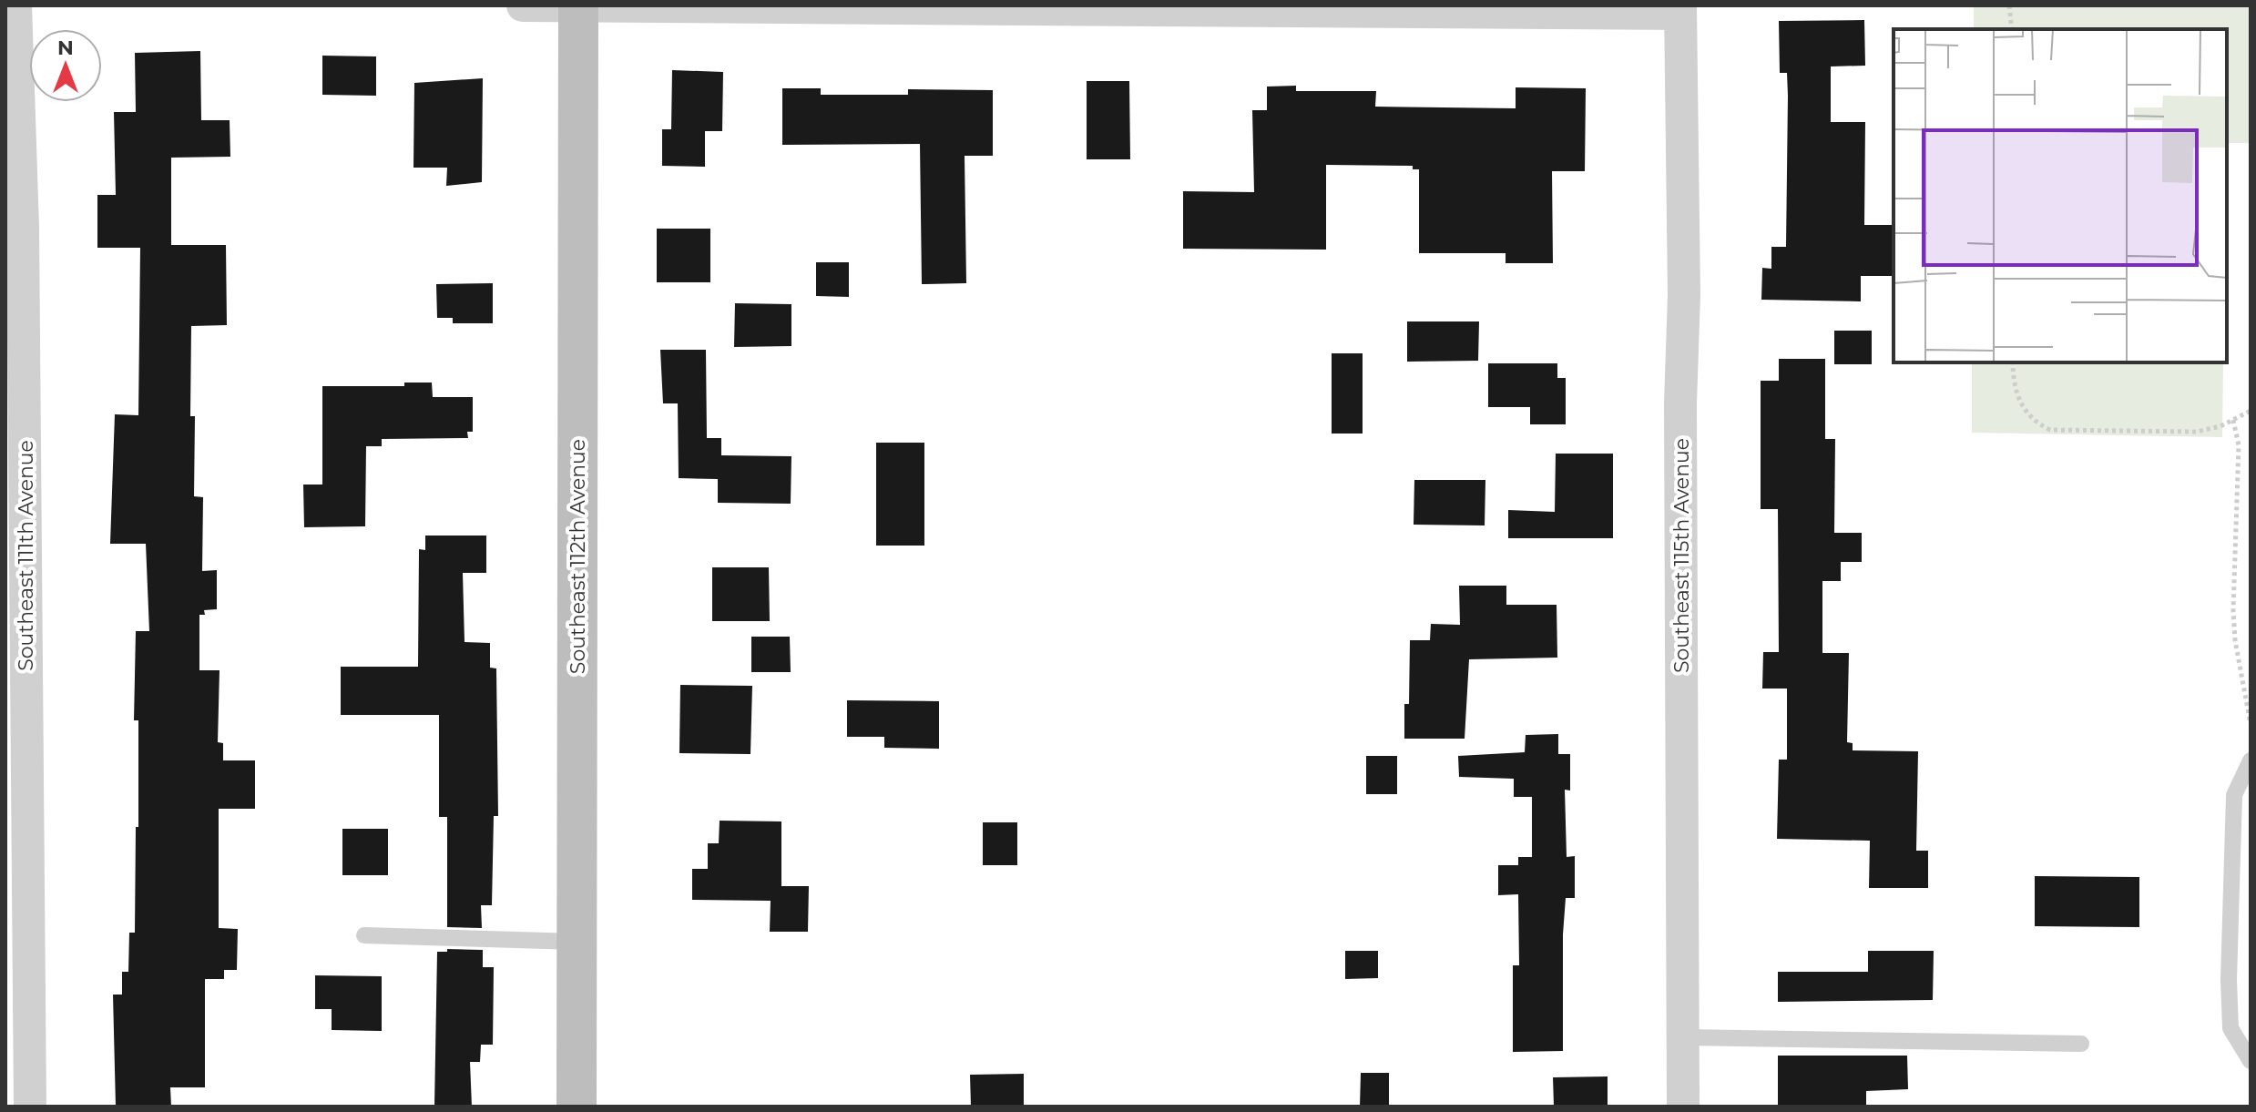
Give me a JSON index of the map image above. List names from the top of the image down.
{
  "streets": {
    "main road": ["Southeast 112th Avenue"],
    "street": ["Southeast 111th Avenue", "Southeast 115th Avenue"]
  },
  "north": "top"
}
